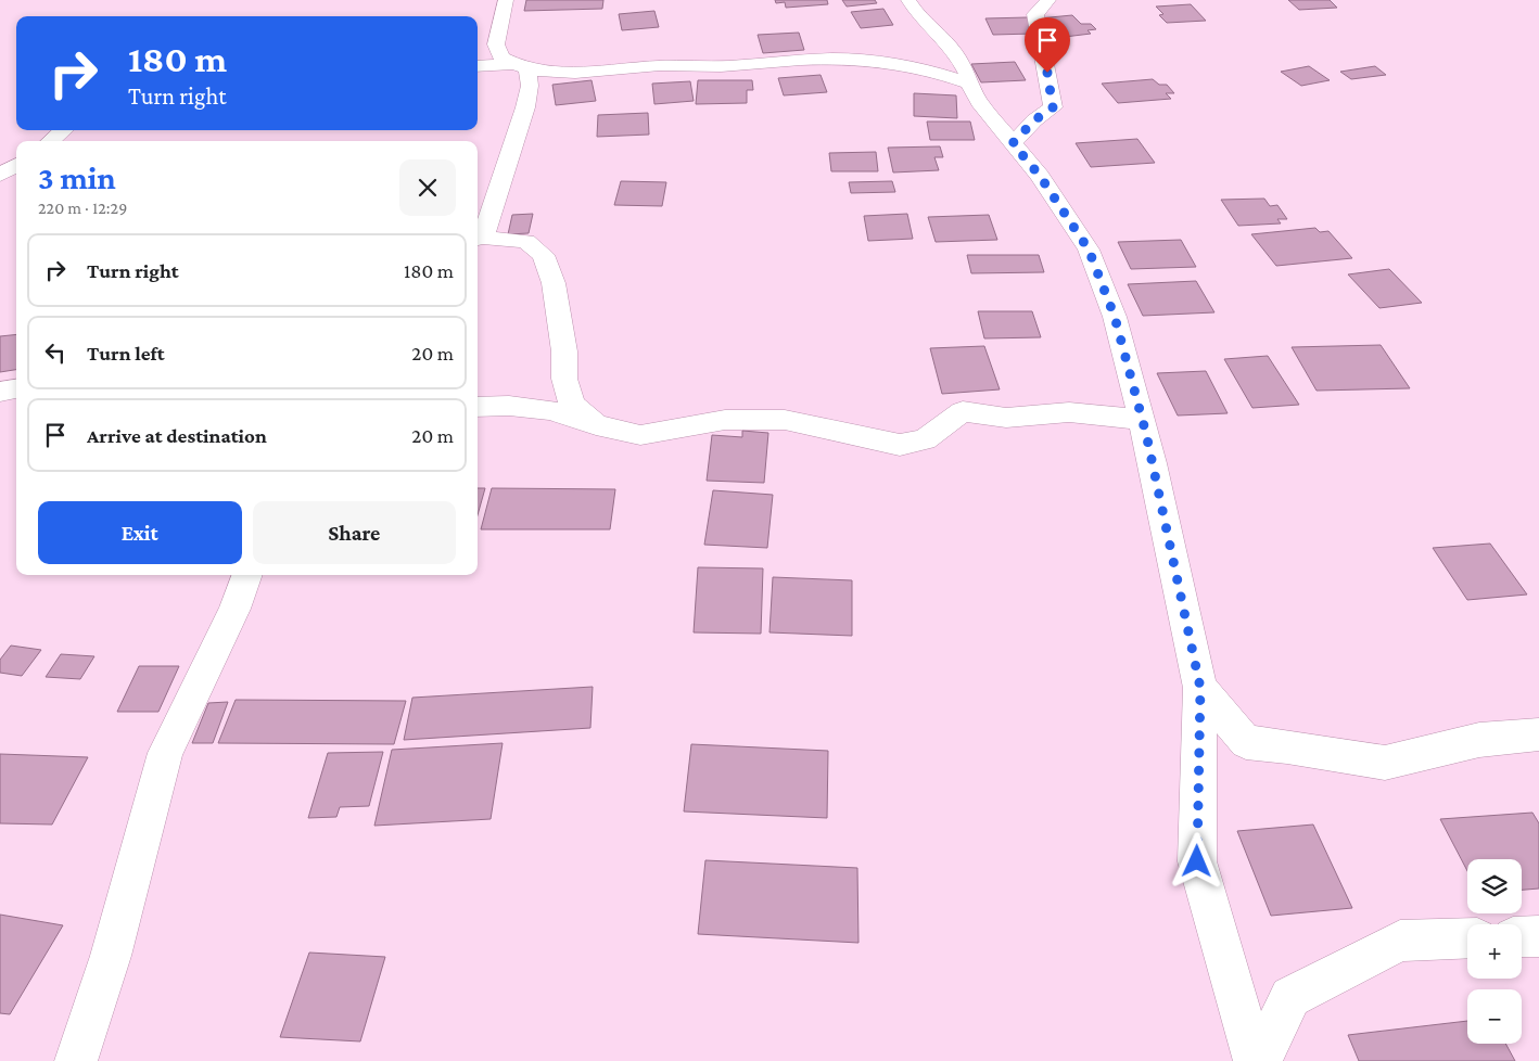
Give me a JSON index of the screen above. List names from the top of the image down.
{
  "page": {
    "turn": ["180 m", "Turn right"],
    "heading": ["3 min", "220 m · 12:29"],
    "list": [
      {
        "name": "Turn right",
        "value": "180 m"
      },
      {
        "name": "Turn left",
        "value": "20 m"
      },
      {
        "name": "Arrive at destination",
        "value": "20 m"
      }
    ],
    "buttons": ["Exit", "Share"],
    "map_buttons": ["+", "−"]
  }
}
